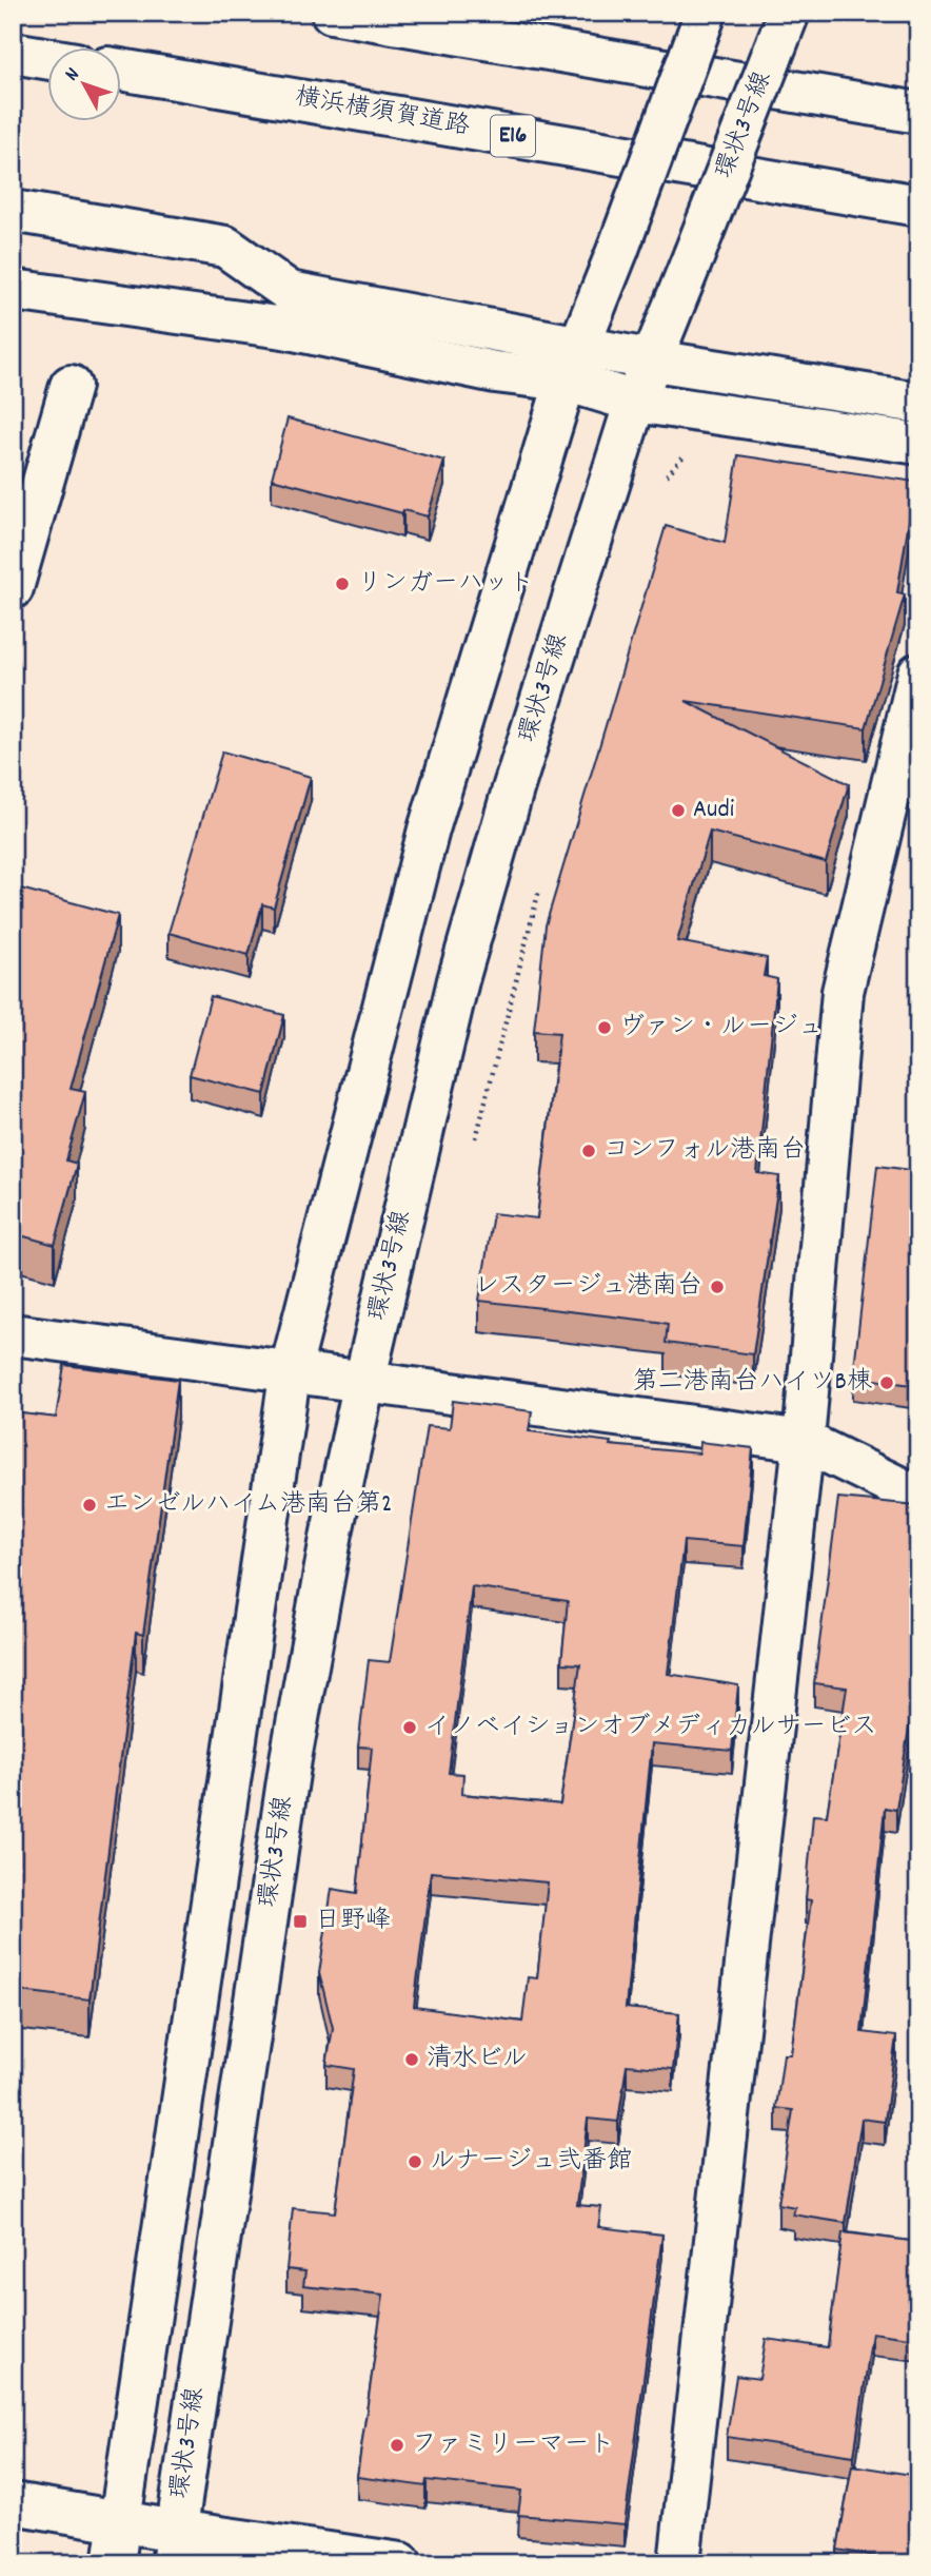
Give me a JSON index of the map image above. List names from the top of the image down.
{
  "streets": {
    "main road": ["横浜横須賀道路", "環状3号線", "E16"]
  },
  "places": {
    "other": [
      "リンガーハット",
      "Audi",
      "ヴァン・ルージュ",
      "コンフォル港南台",
      "レスタージュ港南台",
      "第二港南台ハイツB棟",
      "エンゼルハイム港南台第2",
      "イノベイションオブメディカルサービス",
      "清水ビル",
      "ルナージュ弐番館",
      "ファミリーマート"
    ],
    "transit": ["日野峰"]
  },
  "north": "top left"
}
